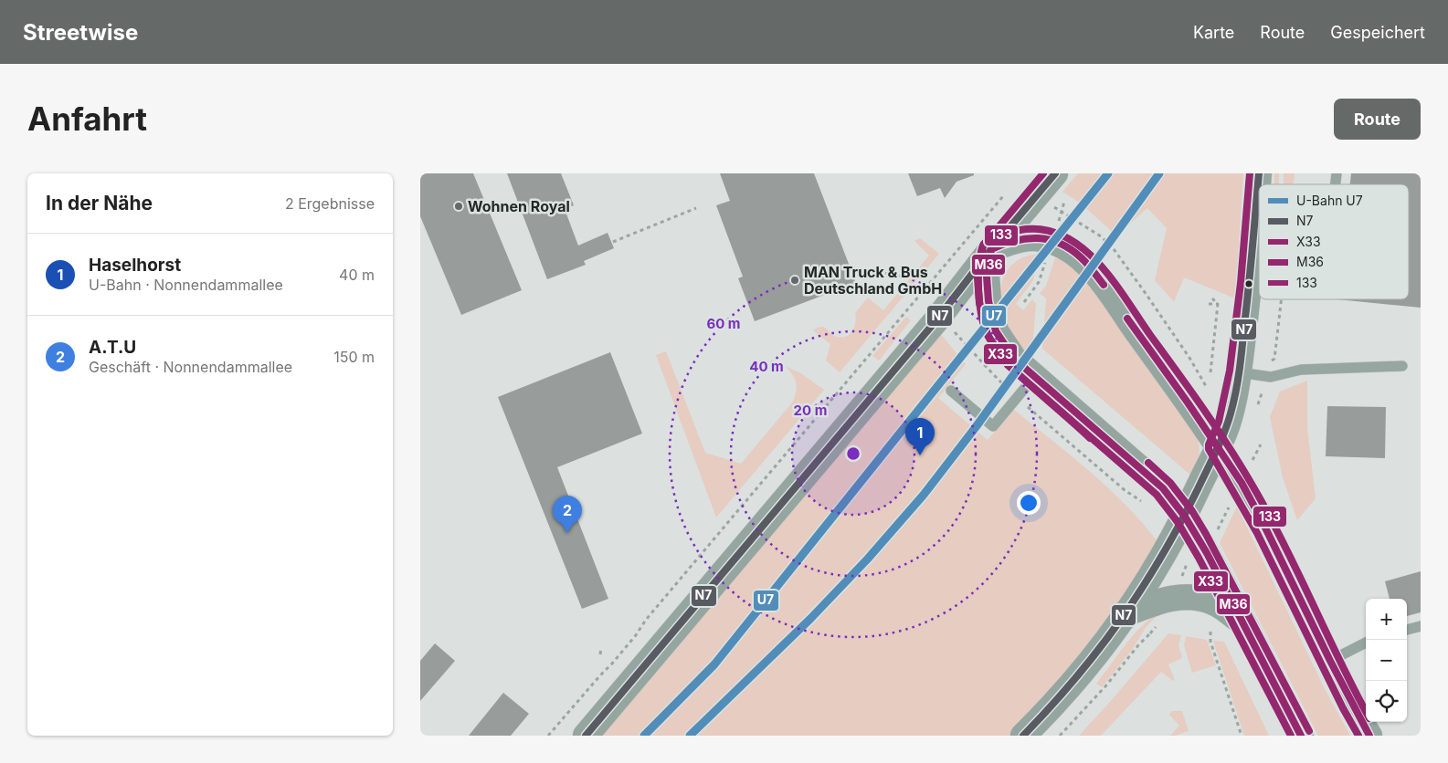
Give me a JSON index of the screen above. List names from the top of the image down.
{
  "places": ["Wohnen Royal", "MAN Truck & Bus Deutschland GmbH"],
  "lines": [
    "metro line U7",
    "transit line N7",
    "transit line X33",
    "transit line 133",
    "transit line M36"
  ],
  "legend": [
    "U-Bahn U7",
    "N7",
    "X33",
    "M36",
    "133"
  ],
  "page": {
    "header": "Streetwise",
    "nav": ["Karte", "Route", "Gespeichert"],
    "buttons": "Route",
    "title": "Anfahrt",
    "heading": ["In der Nähe", "2 Ergebnisse"],
    "list": [
      {
        "mark": "1",
        "name": "Haselhorst",
        "note": "U-Bahn · Nonnendammallee",
        "value": "40 m"
      },
      {
        "mark": "2",
        "name": "A.T.U",
        "note": "Geschäft · Nonnendammallee",
        "value": "150 m"
      }
    ],
    "pins": ["1", "2"],
    "map_buttons": ["+", "−"]
  },
  "rings": ["60 m", "40 m", "20 m"]
}
